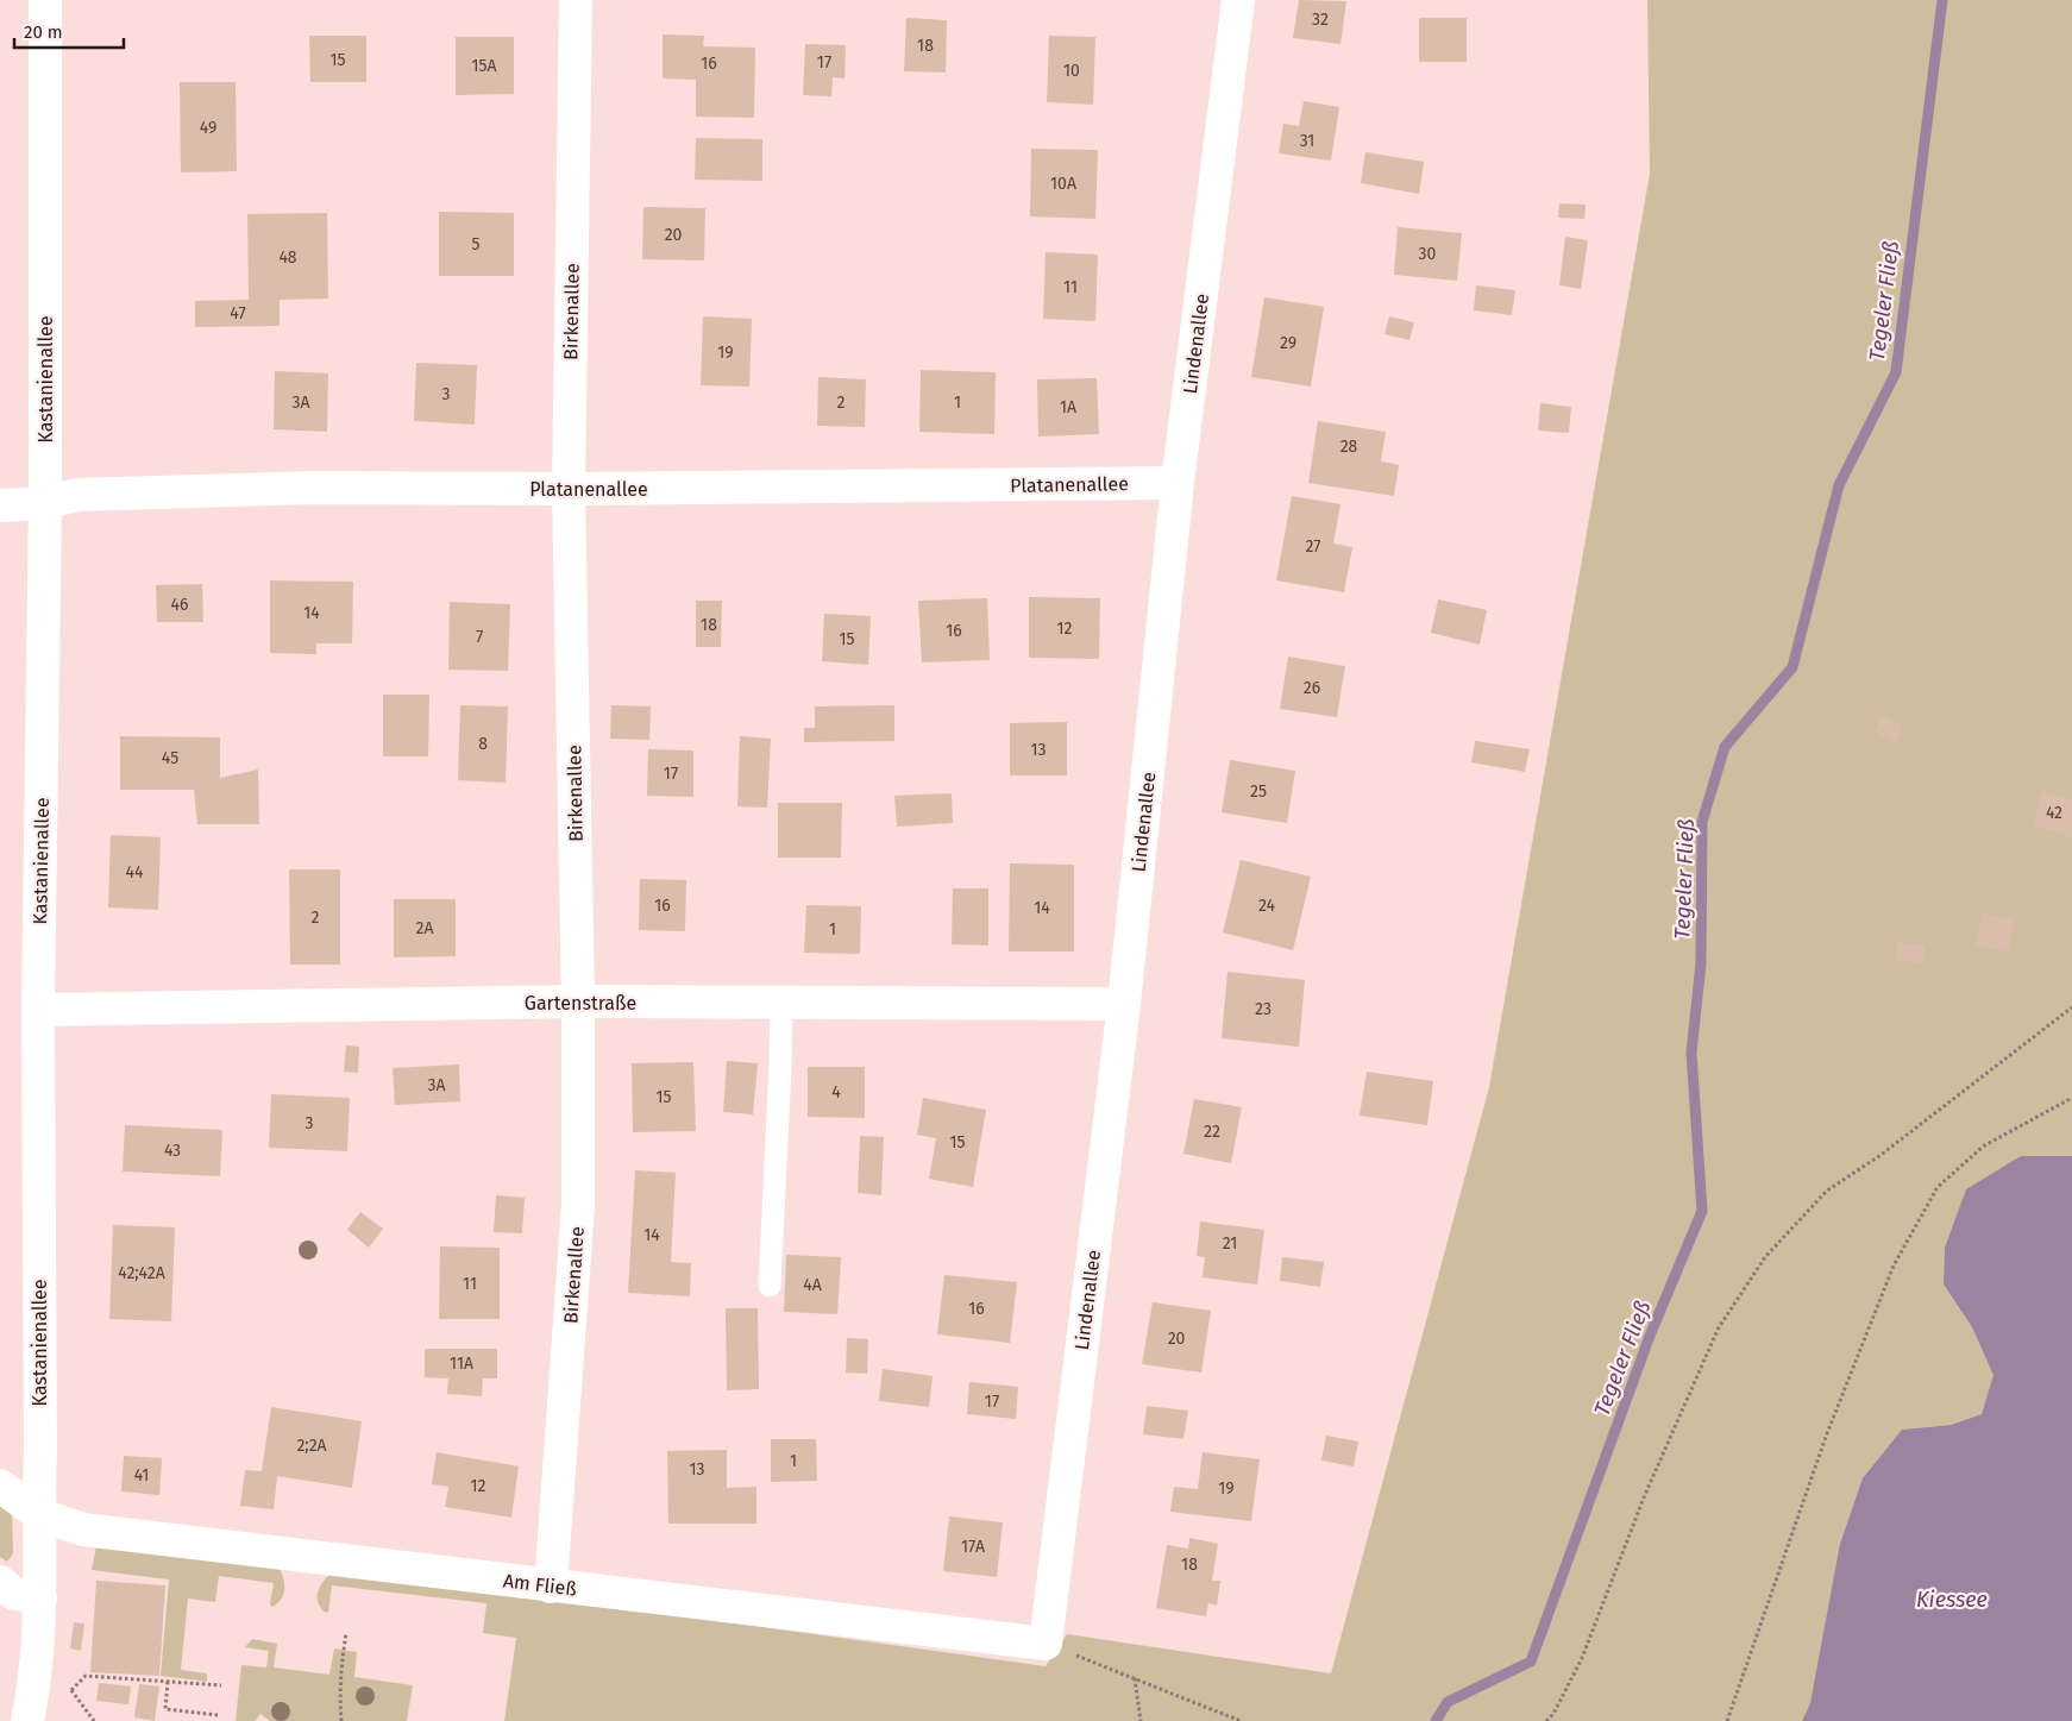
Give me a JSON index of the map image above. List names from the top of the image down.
{
  "streets": {
    "street": [
      "Birkenallee",
      "Lindenallee",
      "Kastanienallee",
      "Platanenallee",
      "Gartenstraße",
      "Am Fließ"
    ]
  },
  "crossings": [
    ["Birkenallee", "Platanenallee"],
    ["Birkenallee", "Gartenstraße"],
    ["Birkenallee", "Am Fließ"],
    ["Lindenallee", "Platanenallee"],
    ["Lindenallee", "Gartenstraße"],
    ["Lindenallee", "Am Fließ"],
    ["Kastanienallee", "Platanenallee"],
    ["Kastanienallee", "Gartenstraße"],
    ["Kastanienallee", "Am Fließ"]
  ],
  "water": ["Tegeler Fließ", "Kiessee"],
  "house_numbers": [
    "32",
    "18",
    "15",
    "17",
    "16",
    "15A",
    "10",
    "49",
    "31",
    "10A",
    "20",
    "5",
    "30",
    "48",
    "11",
    "47",
    "29",
    "19",
    "3",
    "3A",
    "2",
    "1",
    "1A",
    "28",
    "27",
    "46",
    "14",
    "18",
    "12",
    "16",
    "7",
    "15",
    "26",
    "8",
    "13",
    "45",
    "17",
    "25",
    "42",
    "44",
    "16",
    "24",
    "14",
    "2",
    "2A",
    "1",
    "23",
    "3A",
    "4",
    "15",
    "3",
    "22",
    "15",
    "43",
    "14",
    "21",
    "42;42A",
    "11",
    "4A",
    "16",
    "20",
    "11A",
    "17",
    "2;2A",
    "1",
    "13",
    "41",
    "12",
    "19",
    "17A",
    "18"
  ],
  "scale_bar": "20 m"
}
